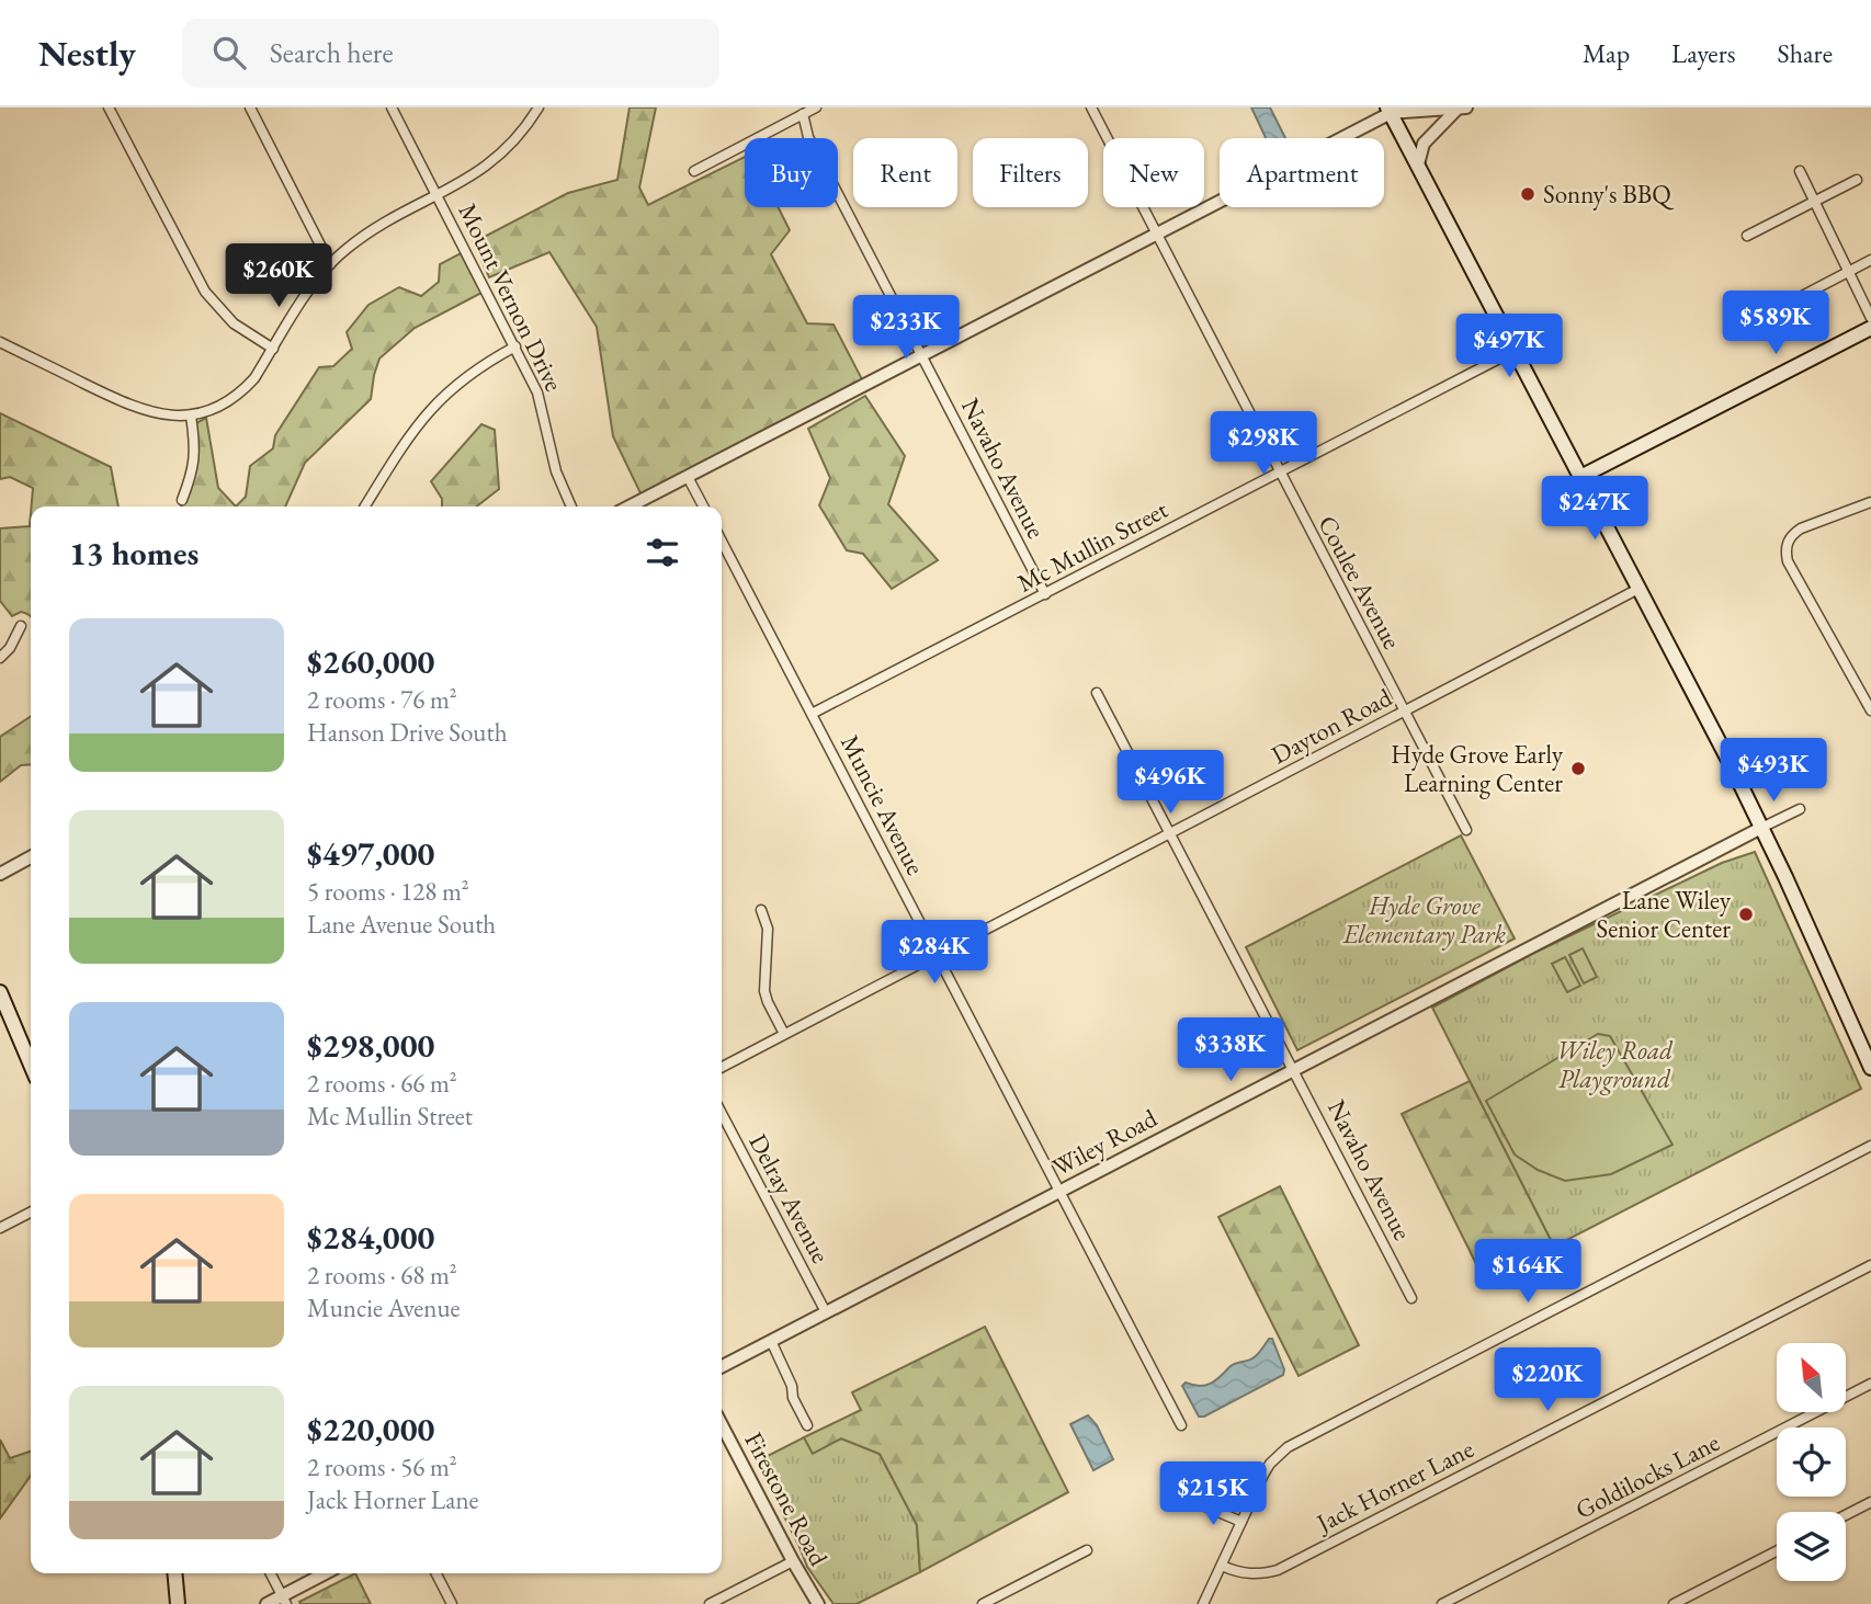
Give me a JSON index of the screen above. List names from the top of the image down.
{
  "streets": {
    "street": [
      "Mount Vernon Drive",
      "Navaho Avenue",
      "Mc Mullin Street",
      "Coulee Avenue",
      "Dayton Road",
      "Muncie Avenue",
      "Wiley Road",
      "Delray Avenue",
      "Goldilocks Lane",
      "Jack Horner Lane",
      "Firestone Road"
    ]
  },
  "crossings": [
    ["Navaho Avenue", "Mc Mullin Street"],
    ["Navaho Avenue", "Dayton Road"],
    ["Navaho Avenue", "Wiley Road"],
    ["Mc Mullin Street", "Coulee Avenue"],
    ["Mc Mullin Street", "Muncie Avenue"],
    ["Coulee Avenue", "Dayton Road"],
    ["Dayton Road", "Muncie Avenue"],
    ["Muncie Avenue", "Wiley Road"],
    ["Wiley Road", "Delray Avenue"]
  ],
  "parks": ["Hyde Grove Elementary Park", "Wiley Road Playground"],
  "places": ["Sonny's BBQ", "Hyde Grove Early Learning Center", "Lane Wiley Senior Center"],
  "north": "top left",
  "page": {
    "header": "Nestly",
    "search": "Search here",
    "nav": ["Map", "Layers", "Share"],
    "chip": [
      "Buy",
      "Rent",
      "Filters",
      "New",
      "Apartment"
    ],
    "price": [
      "$260K",
      "$589K",
      "$233K",
      "$497K",
      "$298K",
      "$247K",
      "$493K",
      "$496K",
      "$284K",
      "$338K",
      "$164K",
      "$220K",
      "$215K"
    ],
    "heading": "13 homes",
    "list": [
      {
        "name": "$260,000",
        "note": "2 rooms · 76 m² · Hanson Drive South"
      },
      {
        "name": "$497,000",
        "note": "5 rooms · 128 m² · Lane Avenue South"
      },
      {
        "name": "$298,000",
        "note": "2 rooms · 66 m² · Mc Mullin Street"
      },
      {
        "name": "$284,000",
        "note": "2 rooms · 68 m² · Muncie Avenue"
      },
      {
        "name": "$220,000",
        "note": "2 rooms · 56 m² · Jack Horner Lane"
      }
    ]
  }
}
